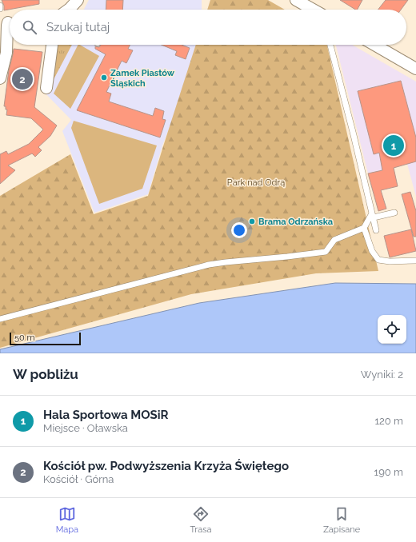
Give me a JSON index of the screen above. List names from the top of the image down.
{
  "parks": ["Park nad Odrą"],
  "places": ["Zamek Piastów Śląskich", "Brama Odrzańska"],
  "scale_bar": "50 m",
  "page": {
    "search": "Szukaj tutaj",
    "pins": ["2", "1"],
    "scale": "50 m",
    "heading": ["W pobliżu", "Wyniki: 2"],
    "list": [
      {
        "mark": "1",
        "name": "Hala Sportowa MOSiR",
        "note": "Miejsce · Oławska",
        "value": "120 m"
      },
      {
        "mark": "2",
        "name": "Kościół pw. Podwyższenia Krzyża Świętego",
        "note": "Kościół · Górna",
        "value": "190 m"
      }
    ],
    "nav": ["Mapa", "Trasa", "Zapisane"]
  }
}
